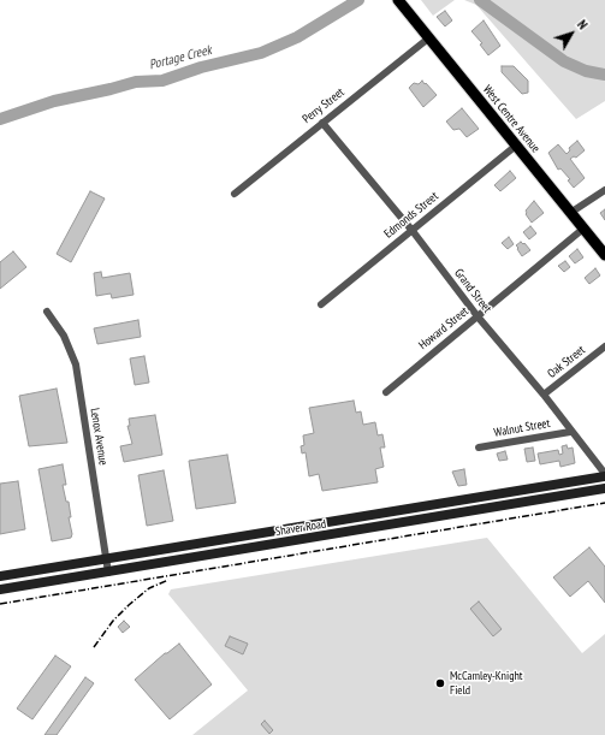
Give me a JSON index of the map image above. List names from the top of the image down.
{
  "streets": {
    "main road": ["West Centre Avenue", "Shaver Road"],
    "street": [
      "Perry Street",
      "Edmonds Street",
      "Grand Street",
      "Howard Street",
      "Oak Street",
      "Walnut Street",
      "Lenox Avenue"
    ]
  },
  "crossings": [
    ["Perry Street", "West Centre Avenue"],
    ["Perry Street", "Grand Street"],
    ["West Centre Avenue", "Edmonds Street"],
    ["West Centre Avenue", "Howard Street"],
    ["Edmonds Street", "Grand Street"],
    ["Grand Street", "Howard Street"],
    ["Grand Street", "Oak Street"],
    ["Grand Street", "Walnut Street"],
    ["Grand Street", "Shaver Road"],
    ["Lenox Avenue", "Shaver Road"]
  ],
  "water": ["Portage Creek"],
  "places": ["McCamley-Knight Field"],
  "north": "top right"
}
